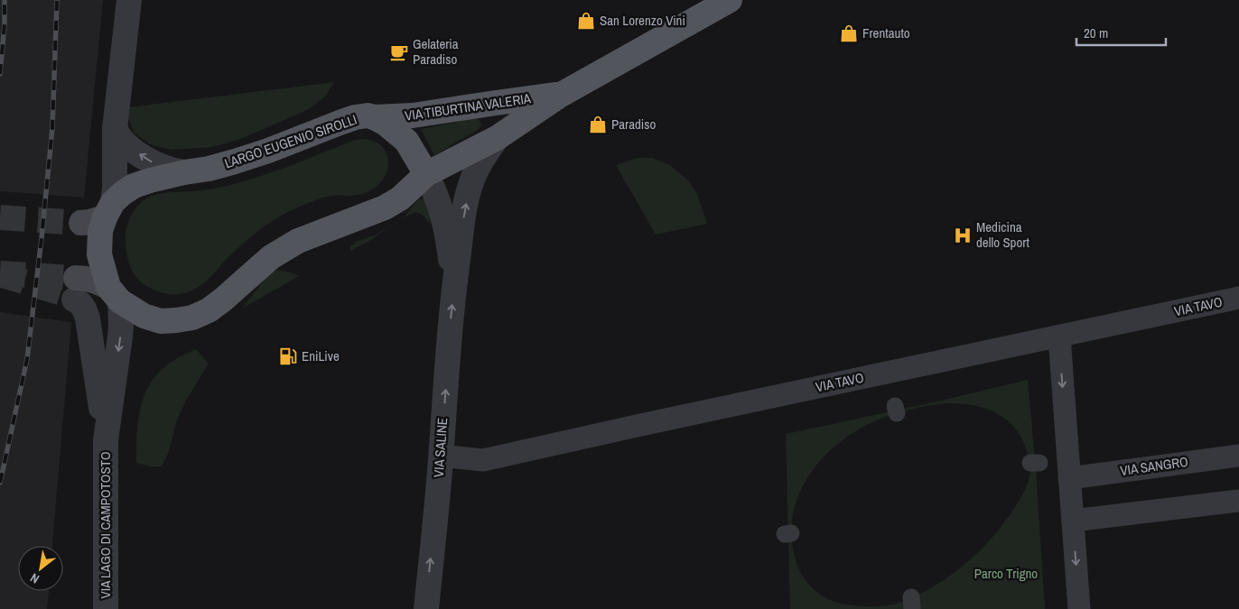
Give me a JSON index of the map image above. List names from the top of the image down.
{
  "streets": {
    "main road": ["VIA TIBURTINA VALERIA", "LARGO EUGENIO SIROLLI"],
    "street": [
      "VIA TAVO",
      "VIA SALINE",
      "VIA SANGRO",
      "VIA LAGO DI CAMPOTOSTO"
    ]
  },
  "crossings": [
    ["VIA TIBURTINA VALERIA", "LARGO EUGENIO SIROLLI"],
    ["VIA TIBURTINA VALERIA", "VIA SALINE"],
    ["LARGO EUGENIO SIROLLI", "VIA SALINE"],
    ["VIA TAVO", "VIA SALINE"]
  ],
  "one_way": ["VIA SALINE"],
  "parks": ["Parco Trigno"],
  "places": {
    "shop": ["San Lorenzo Vini", "Frentauto", "Paradiso"],
    "cafe": ["Gelateria Paradiso"],
    "hospital": ["Medicina dello Sport"],
    "fuel station": ["EniLive"]
  },
  "scale_bar": "20 m",
  "north": "bottom left"
}
